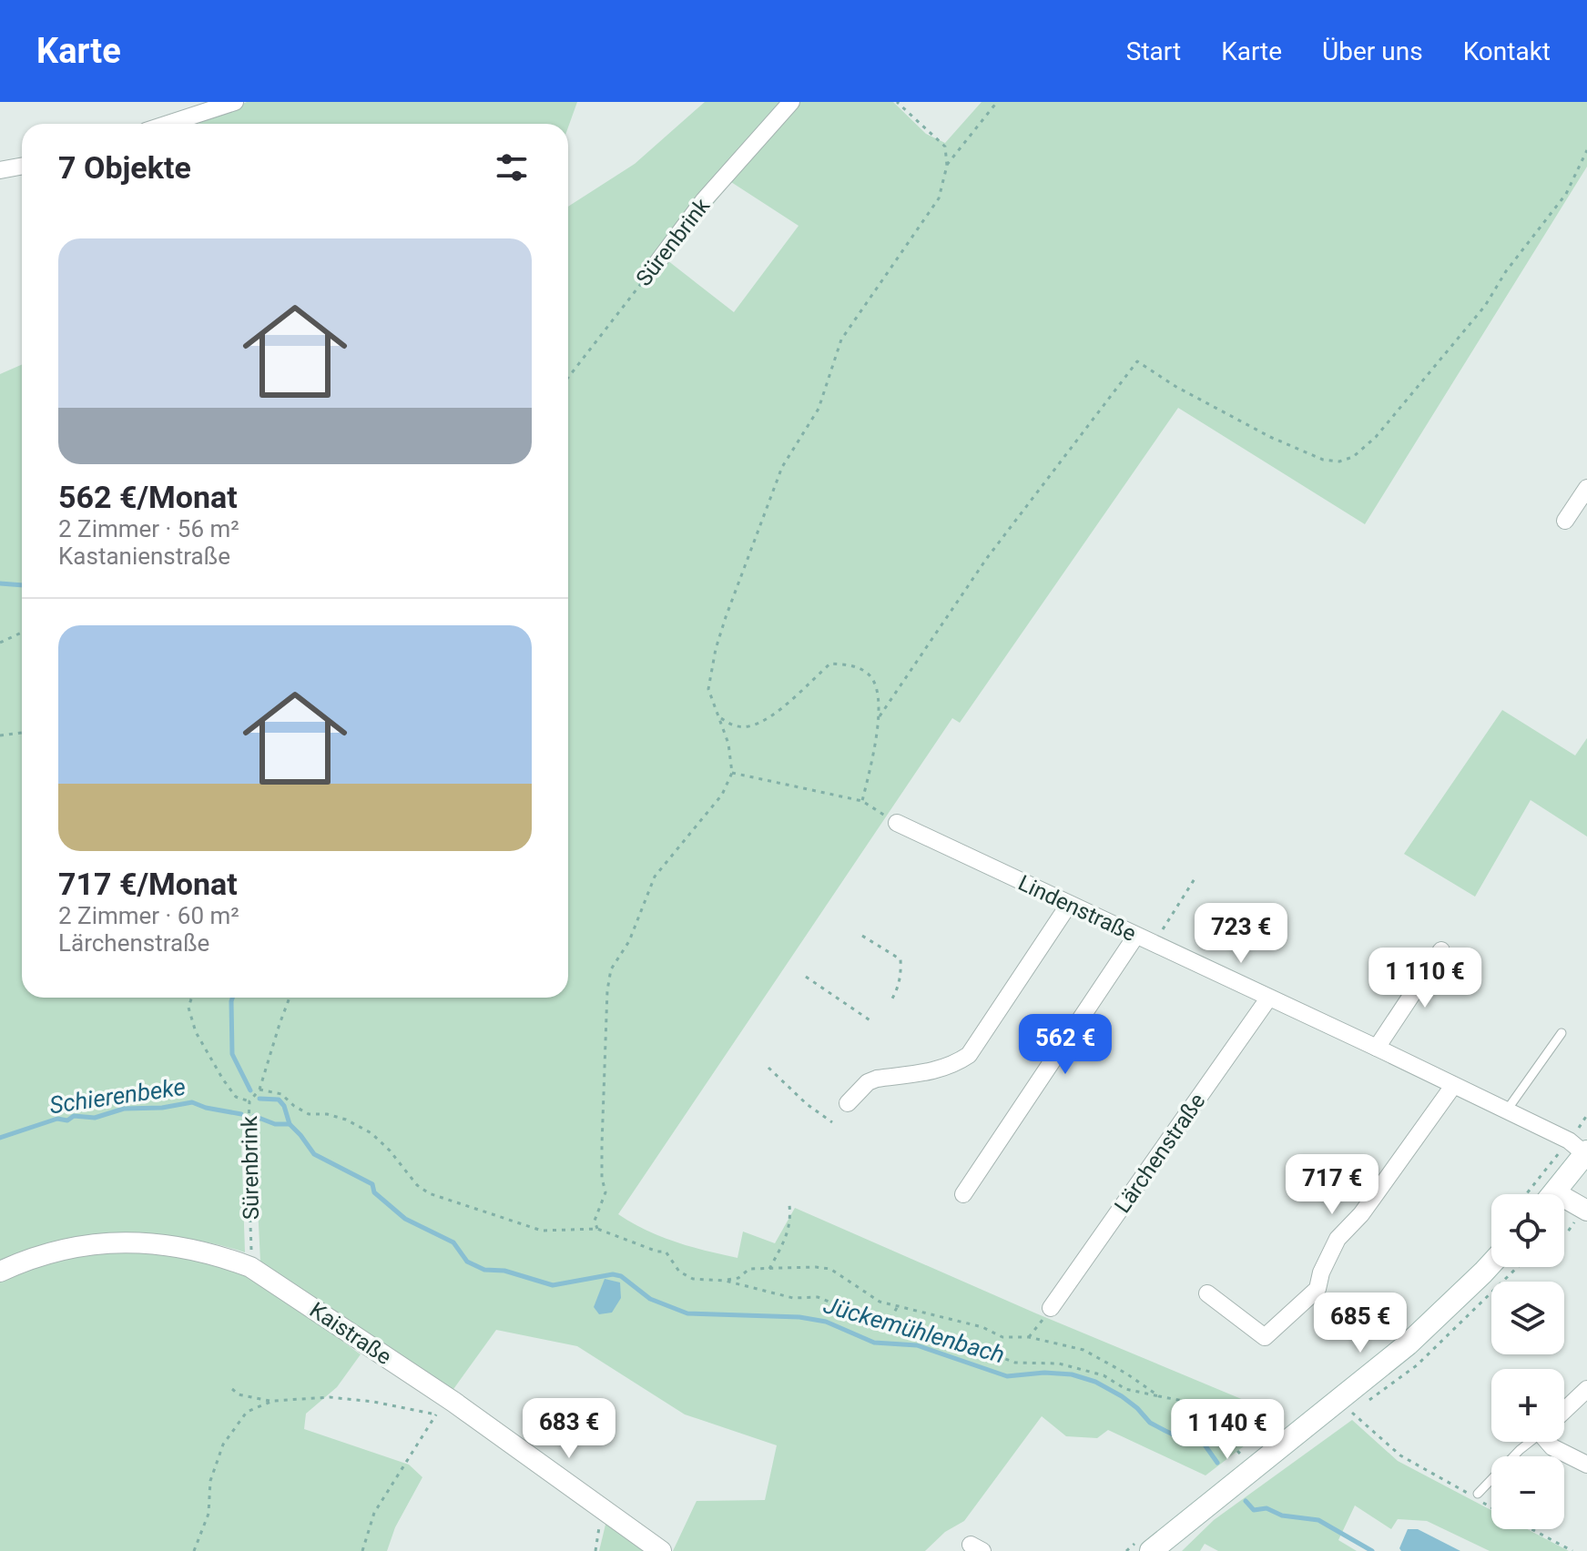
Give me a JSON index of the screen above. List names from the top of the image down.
{
  "streets": {
    "street": [
      "Sürenbrink",
      "Lindenstraße",
      "Lärchenstraße",
      "Kaistraße"
    ]
  },
  "crossings": [
    ["Sürenbrink", "Kaistraße"],
    ["Lindenstraße", "Lärchenstraße"]
  ],
  "water": ["Schierenbeke", "Jückemühlenbach"],
  "page": {
    "header": "Karte",
    "nav": [
      "Start",
      "Karte",
      "Über uns",
      "Kontakt"
    ],
    "heading": "7 Objekte",
    "list": [
      {
        "name": "562 €/Monat",
        "note": "2 Zimmer · 56 m² · Kastanienstraße"
      },
      {
        "name": "717 €/Monat",
        "note": "2 Zimmer · 60 m² · Lärchenstraße"
      }
    ],
    "price": [
      "723 €",
      "1 110 €",
      "562 €",
      "717 €",
      "685 €",
      "683 €",
      "1 140 €"
    ],
    "map_buttons": ["+", "−"]
  }
}
